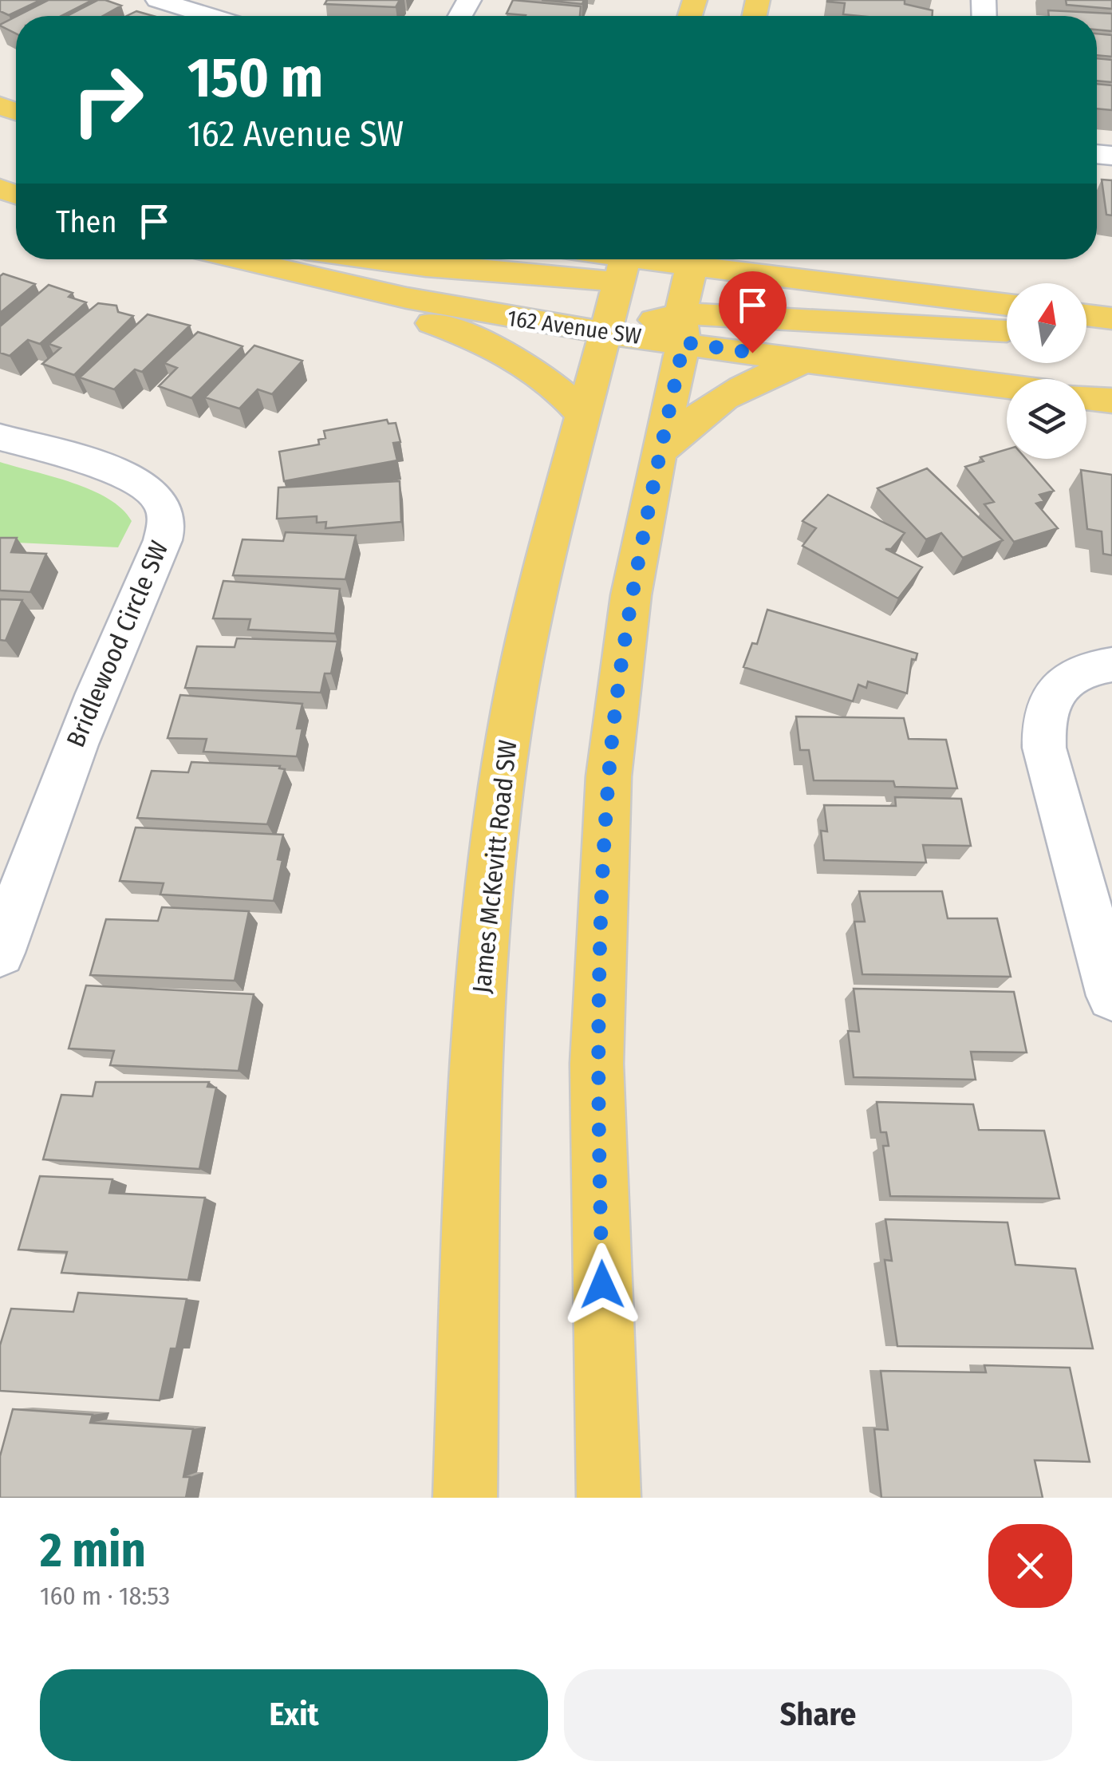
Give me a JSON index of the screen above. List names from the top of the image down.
{
  "streets": {
    "main road": ["162 Avenue SW", "James McKevitt Road SW"],
    "street": ["Bridlewood Circle SW"]
  },
  "crossings": [
    ["162 Avenue SW", "James McKevitt Road SW"]
  ],
  "north": "top",
  "page": {
    "turn": ["150 m", "162 Avenue SW"],
    "then": "Then",
    "heading": ["2 min", "160 m · 18:53"],
    "buttons": ["Exit", "Share"]
  }
}
